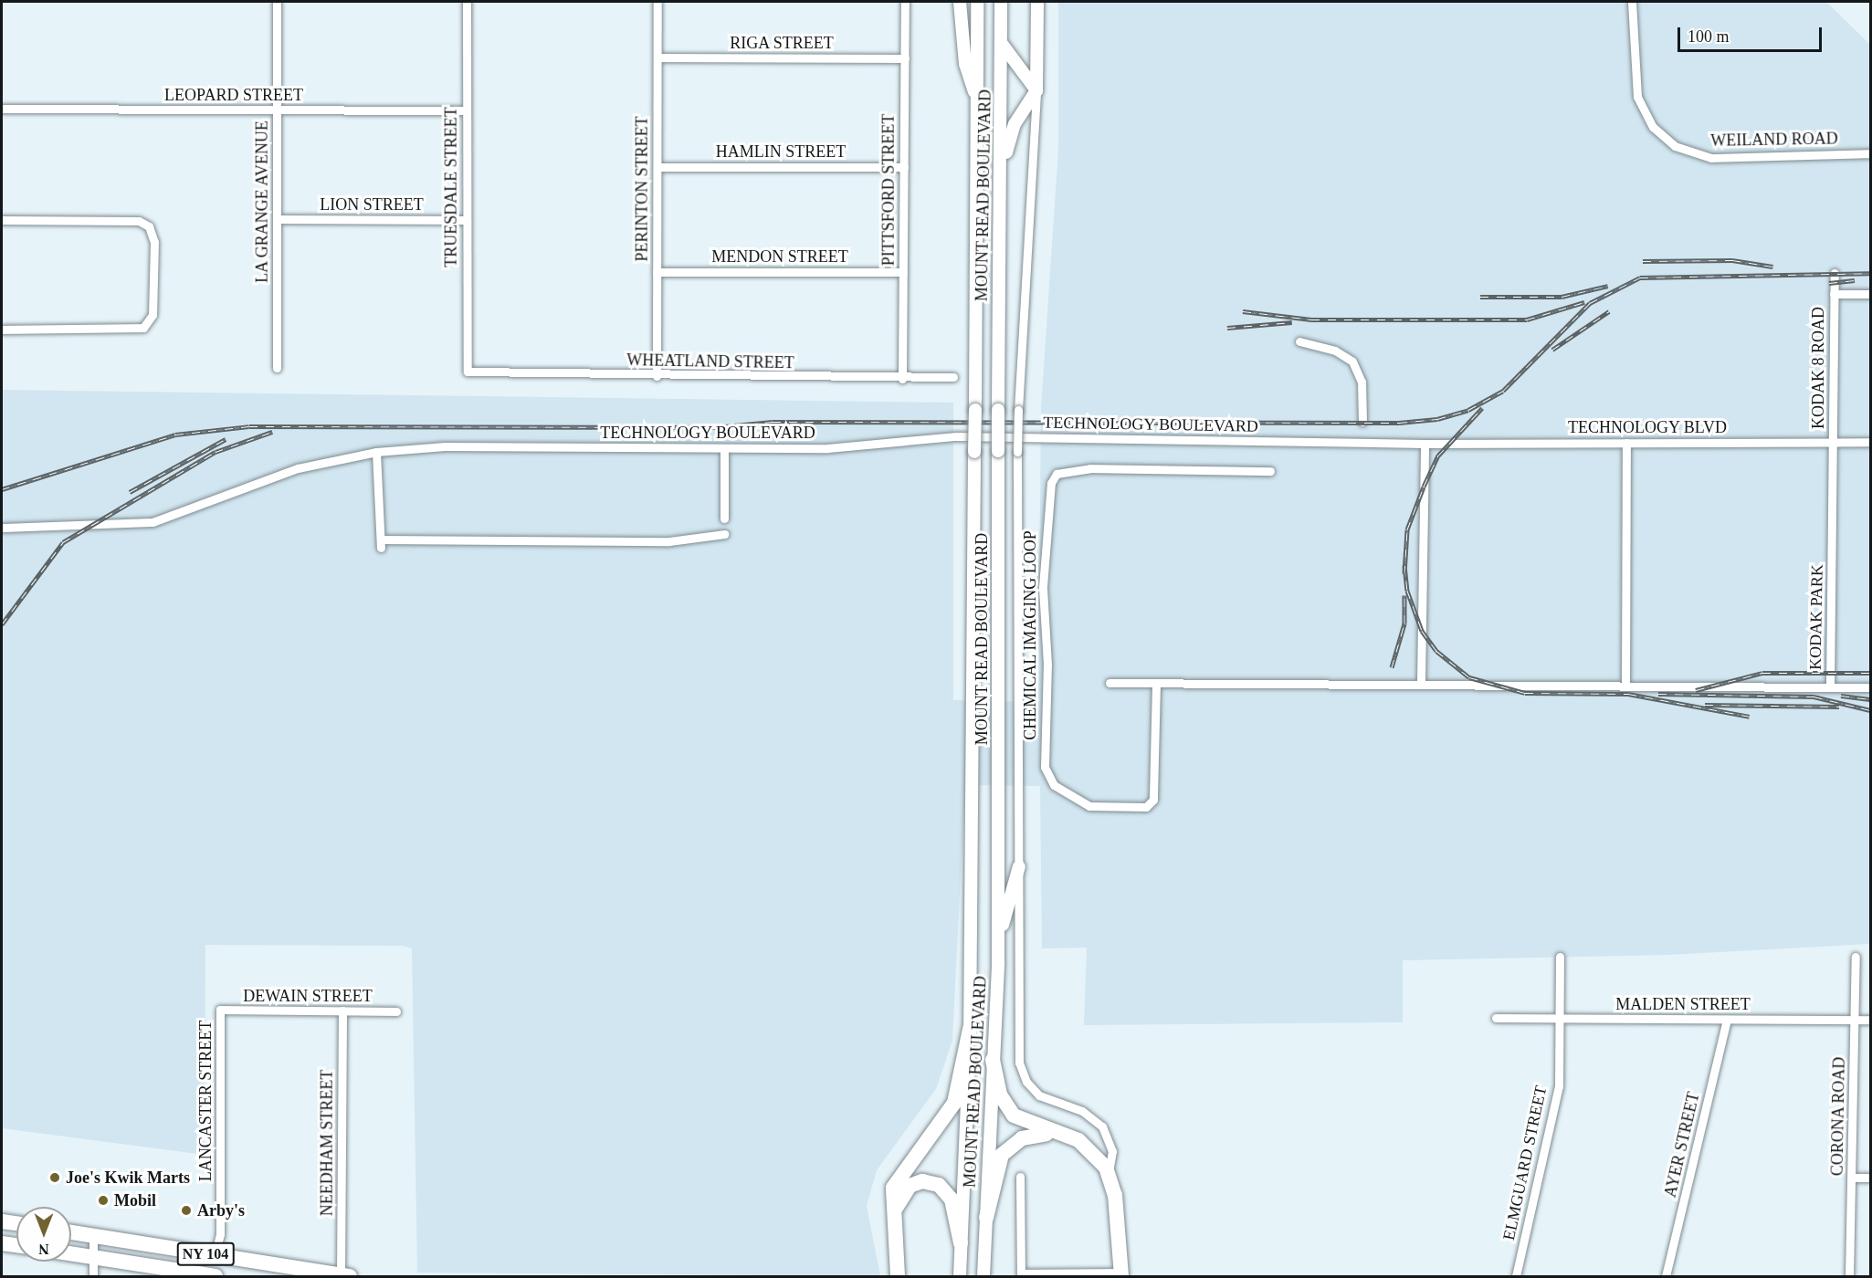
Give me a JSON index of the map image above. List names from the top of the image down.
{
  "streets": {
    "highway": ["NY 104"],
    "main road": ["MOUNT READ BOULEVARD"],
    "street": [
      "RIGA STREET",
      "LEOPARD STREET",
      "WEILAND ROAD",
      "HAMLIN STREET",
      "TRUESDALE STREET",
      "PERINTON STREET",
      "PITTSFORD STREET",
      "LA GRANGE AVENUE",
      "LION STREET",
      "MENDON STREET",
      "WHEATLAND STREET",
      "KODAK 8 ROAD",
      "TECHNOLOGY BOULEVARD",
      "TECHNOLOGY BLVD",
      "KODAK PARK",
      "CHEMICAL IMAGING LOOP",
      "DEWAIN STREET",
      "MALDEN STREET",
      "LANCASTER STREET",
      "CORONA ROAD",
      "NEEDHAM STREET",
      "AYER STREET",
      "ELMGUARD STREET"
    ]
  },
  "crossings": [
    ["RIGA STREET", "PERINTON STREET"],
    ["RIGA STREET", "PITTSFORD STREET"],
    ["LEOPARD STREET", "TRUESDALE STREET"],
    ["LEOPARD STREET", "LA GRANGE AVENUE"],
    ["HAMLIN STREET", "PERINTON STREET"],
    ["HAMLIN STREET", "PITTSFORD STREET"],
    ["TRUESDALE STREET", "LION STREET"],
    ["TRUESDALE STREET", "WHEATLAND STREET"],
    ["PERINTON STREET", "MENDON STREET"],
    ["PERINTON STREET", "WHEATLAND STREET"],
    ["PITTSFORD STREET", "MENDON STREET"],
    ["PITTSFORD STREET", "WHEATLAND STREET"],
    ["LA GRANGE AVENUE", "LION STREET"],
    ["KODAK 8 ROAD", "TECHNOLOGY BLVD"],
    ["KODAK 8 ROAD", "KODAK PARK"],
    ["TECHNOLOGY BOULEVARD", "TECHNOLOGY BLVD"],
    ["TECHNOLOGY BLVD", "KODAK PARK"],
    ["DEWAIN STREET", "LANCASTER STREET"],
    ["DEWAIN STREET", "NEEDHAM STREET"],
    ["MALDEN STREET", "CORONA ROAD"],
    ["MALDEN STREET", "AYER STREET"],
    ["MALDEN STREET", "ELMGUARD STREET"],
    ["LANCASTER STREET", "NY 104"],
    ["NEEDHAM STREET", "NY 104"]
  ],
  "places": ["Joe's Kwik Marts", "Mobil", "Arby's"],
  "scale_bar": "100 m",
  "north": "bottom"
}
